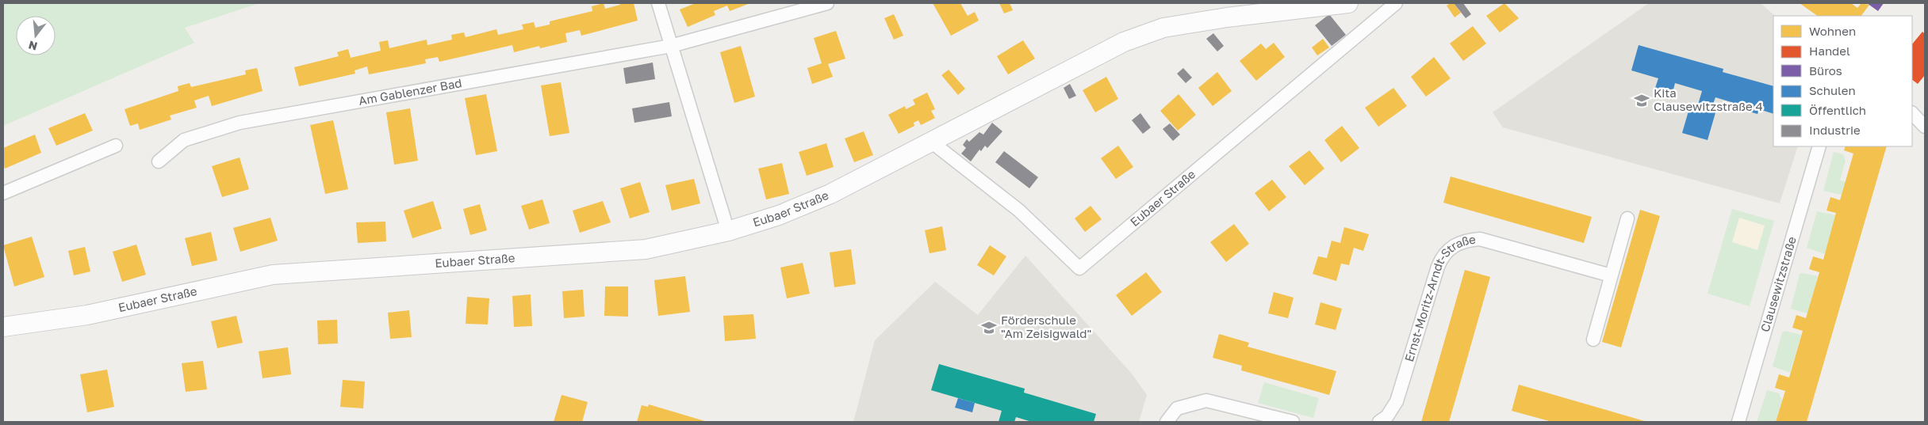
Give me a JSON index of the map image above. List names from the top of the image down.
{
  "streets": {
    "street": [
      "Am Gablenzer Bad",
      "Eubaer Straße",
      "Clausewitzstraße",
      "Ernst-Moritz-Arndt-Straße"
    ]
  },
  "places": {
    "school or university": ["Kita Clausewitzstraße 4", "Förderschule \"Am Zeisigwald\""]
  },
  "legend": [
    "Wohnen",
    "Handel",
    "Büros",
    "Schulen",
    "Öffentlich",
    "Industrie"
  ],
  "north": "bottom"
}
